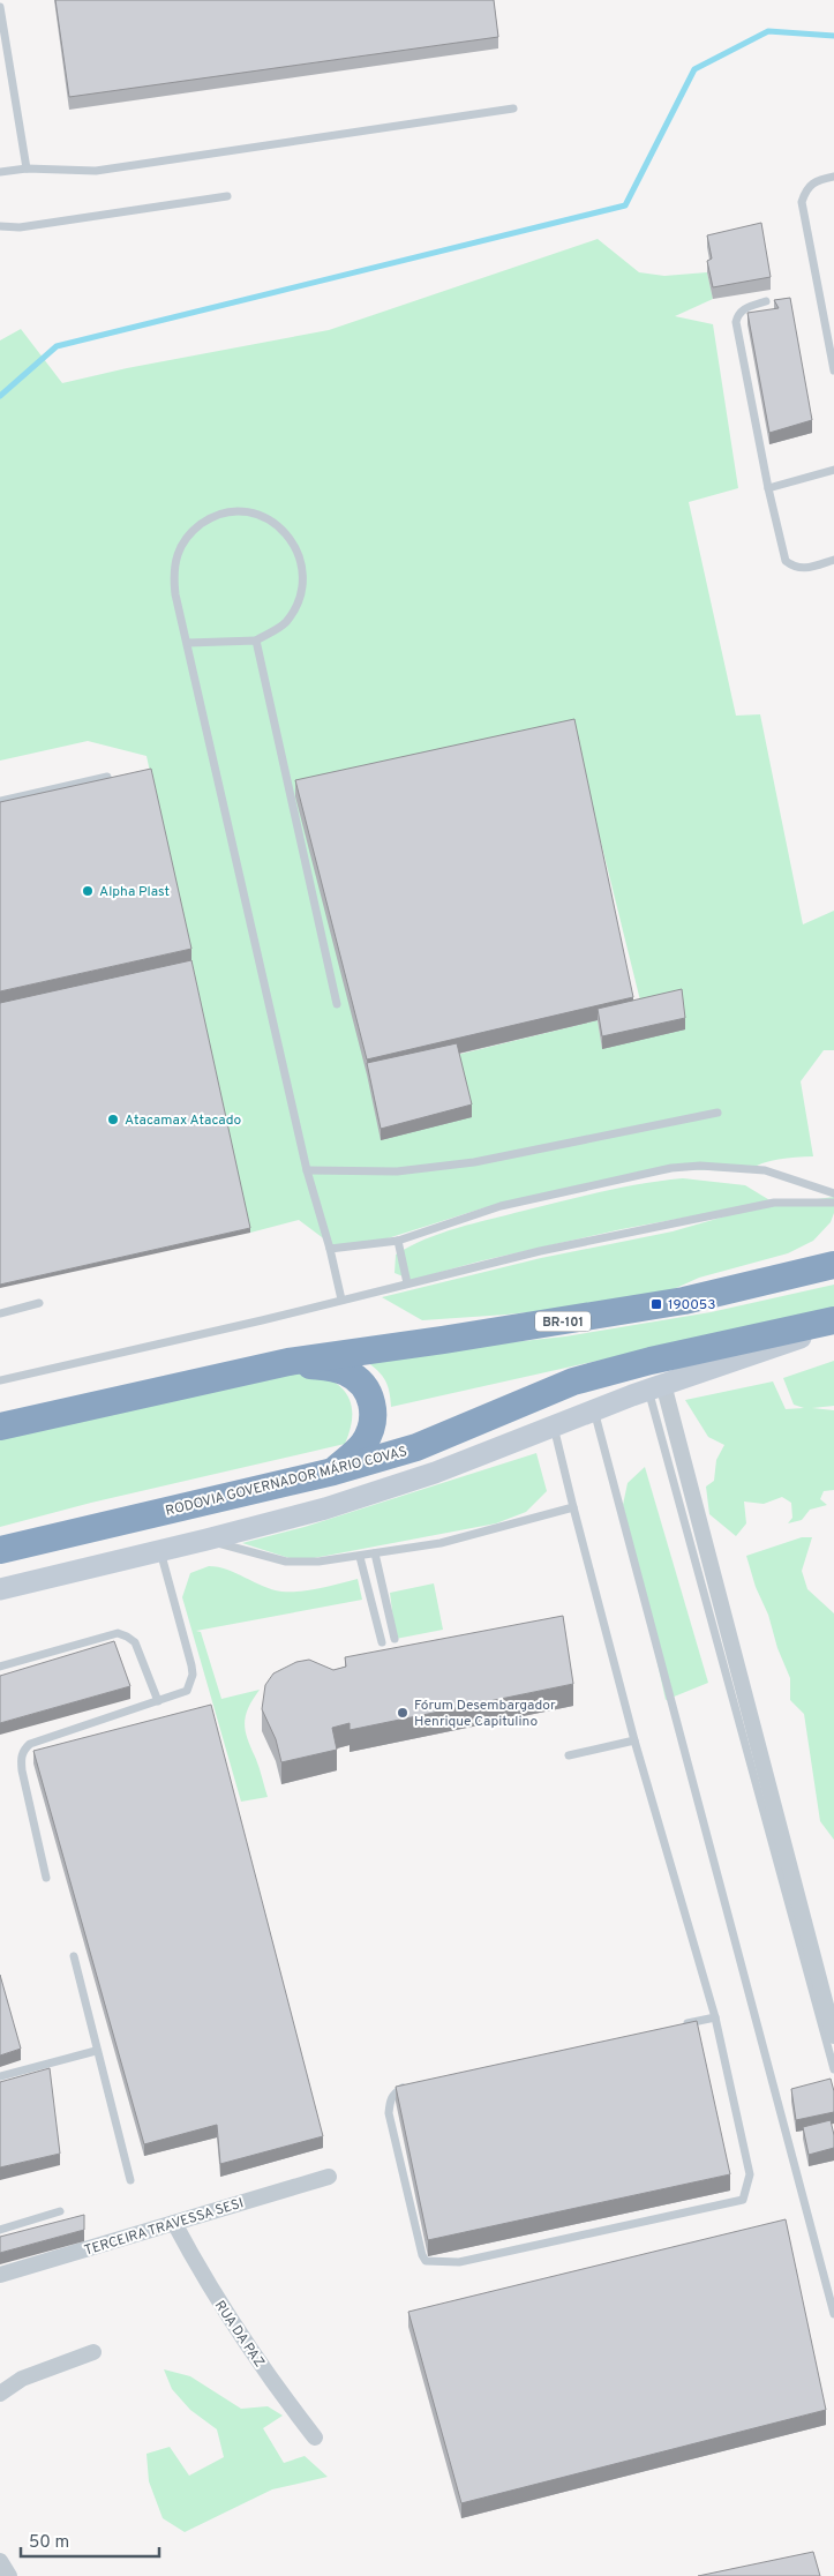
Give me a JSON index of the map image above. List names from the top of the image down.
{
  "streets": {
    "highway": ["BR-101", "RODOVIA GOVERNADOR MÁRIO COVAS"],
    "street": ["TERCEIRA TRAVESSA SESI", "RUA DA PAZ"]
  },
  "crossings": [
    ["TERCEIRA TRAVESSA SESI", "RUA DA PAZ"]
  ],
  "places": {
    "other": ["Alpha Plast", "Atacamax Atacado", "Fórum Desembargador Henrique Capitulino"],
    "transit": ["190053"]
  },
  "scale_bar": "50 m"
}
